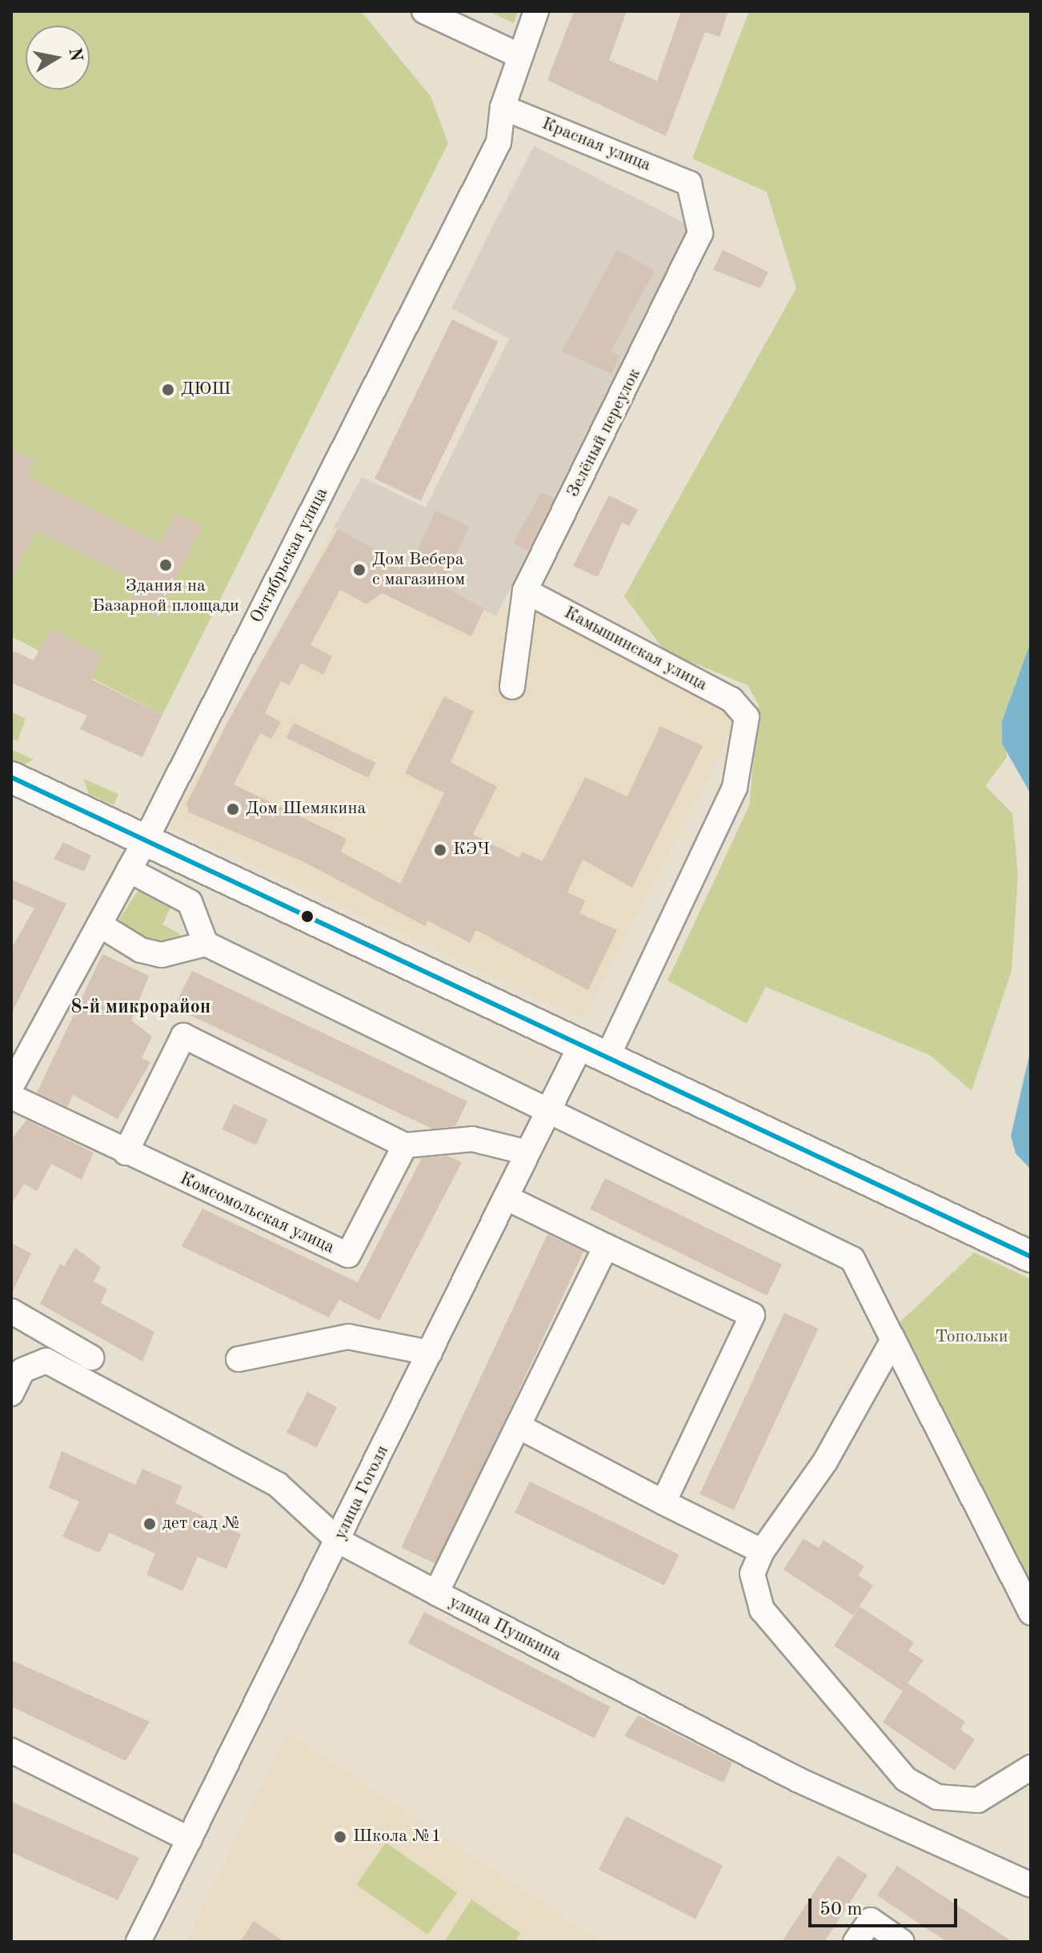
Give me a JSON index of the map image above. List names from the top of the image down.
{
  "streets": {
    "street": [
      "Красная улица",
      "Зелёный переулок",
      "Октябрьская улица",
      "Камышинская улица",
      "Комсомольская улица",
      "улица Гоголя",
      "улица Пушкина"
    ]
  },
  "crossings": [
    ["Красная улица", "Зелёный переулок"],
    ["Красная улица", "Октябрьская улица"],
    ["Зелёный переулок", "Камышинская улица"],
    ["Камышинская улица", "улица Гоголя"],
    ["улица Гоголя", "улица Пушкина"]
  ],
  "districts": ["8-й микрорайон"],
  "parks": ["Топольки"],
  "places": [
    "ДЮШ",
    "Здания на Базарной площади",
    "Дом Вебера с магазином",
    "Дом Шемякина",
    "КЭЧ",
    "дет сад №",
    "Школа №1"
  ],
  "scale_bar": "50 m",
  "north": "right"
}
